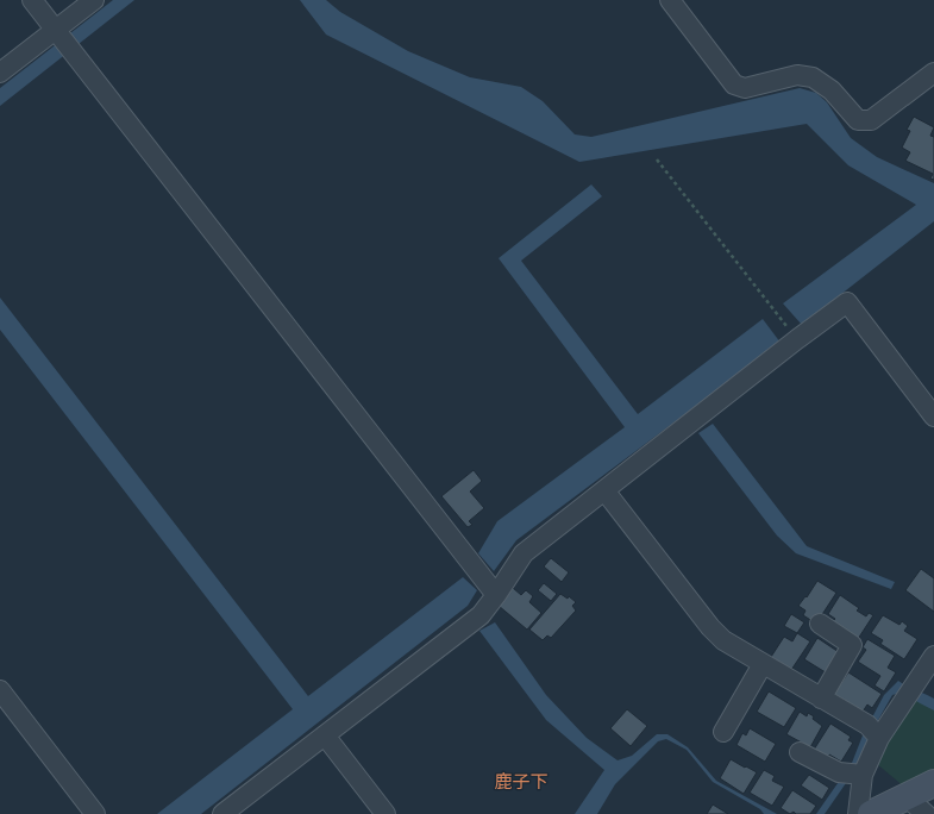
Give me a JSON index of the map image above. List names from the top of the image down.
{
  "districts": ["鹿子下"]
}
